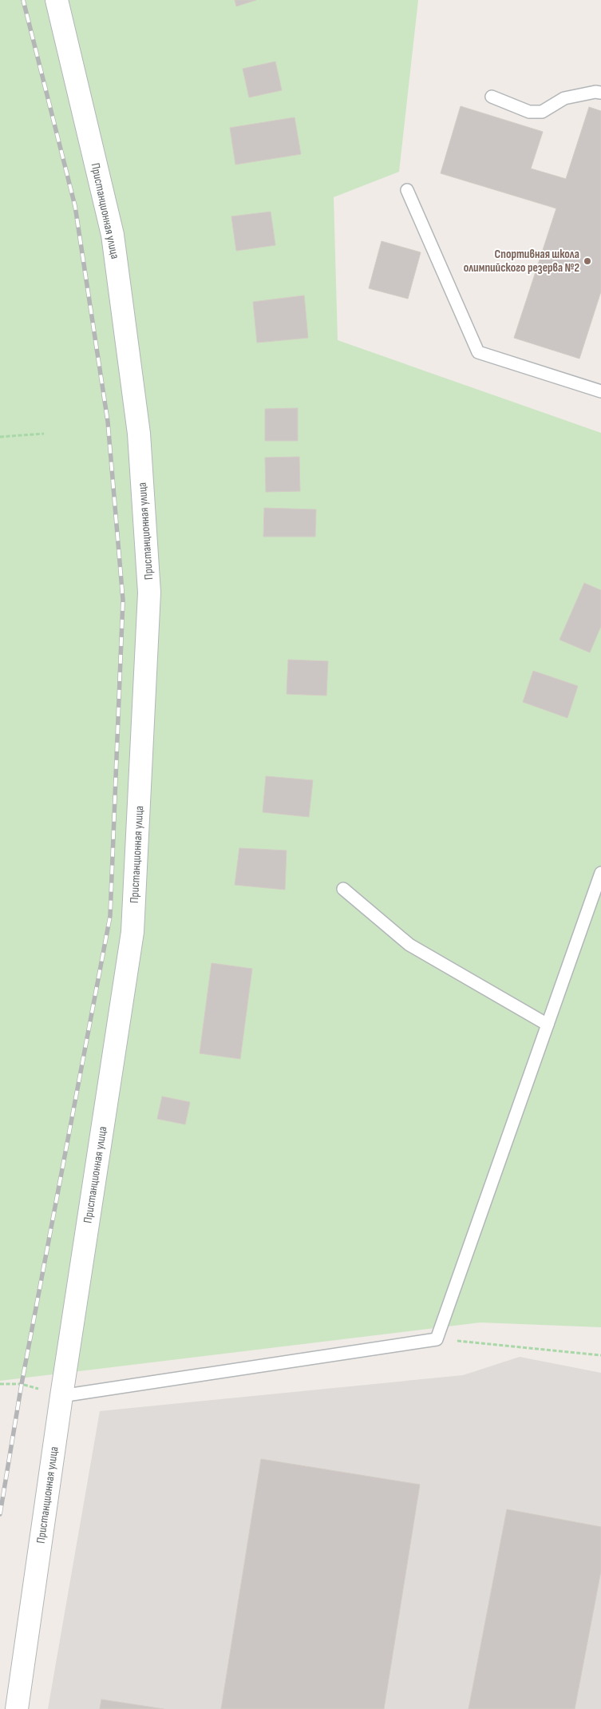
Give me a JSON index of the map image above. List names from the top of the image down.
{
  "streets": {
    "street": ["Пристанционная улица"]
  },
  "places": ["Спортивная школа олимпийского резерва №2"]
}
